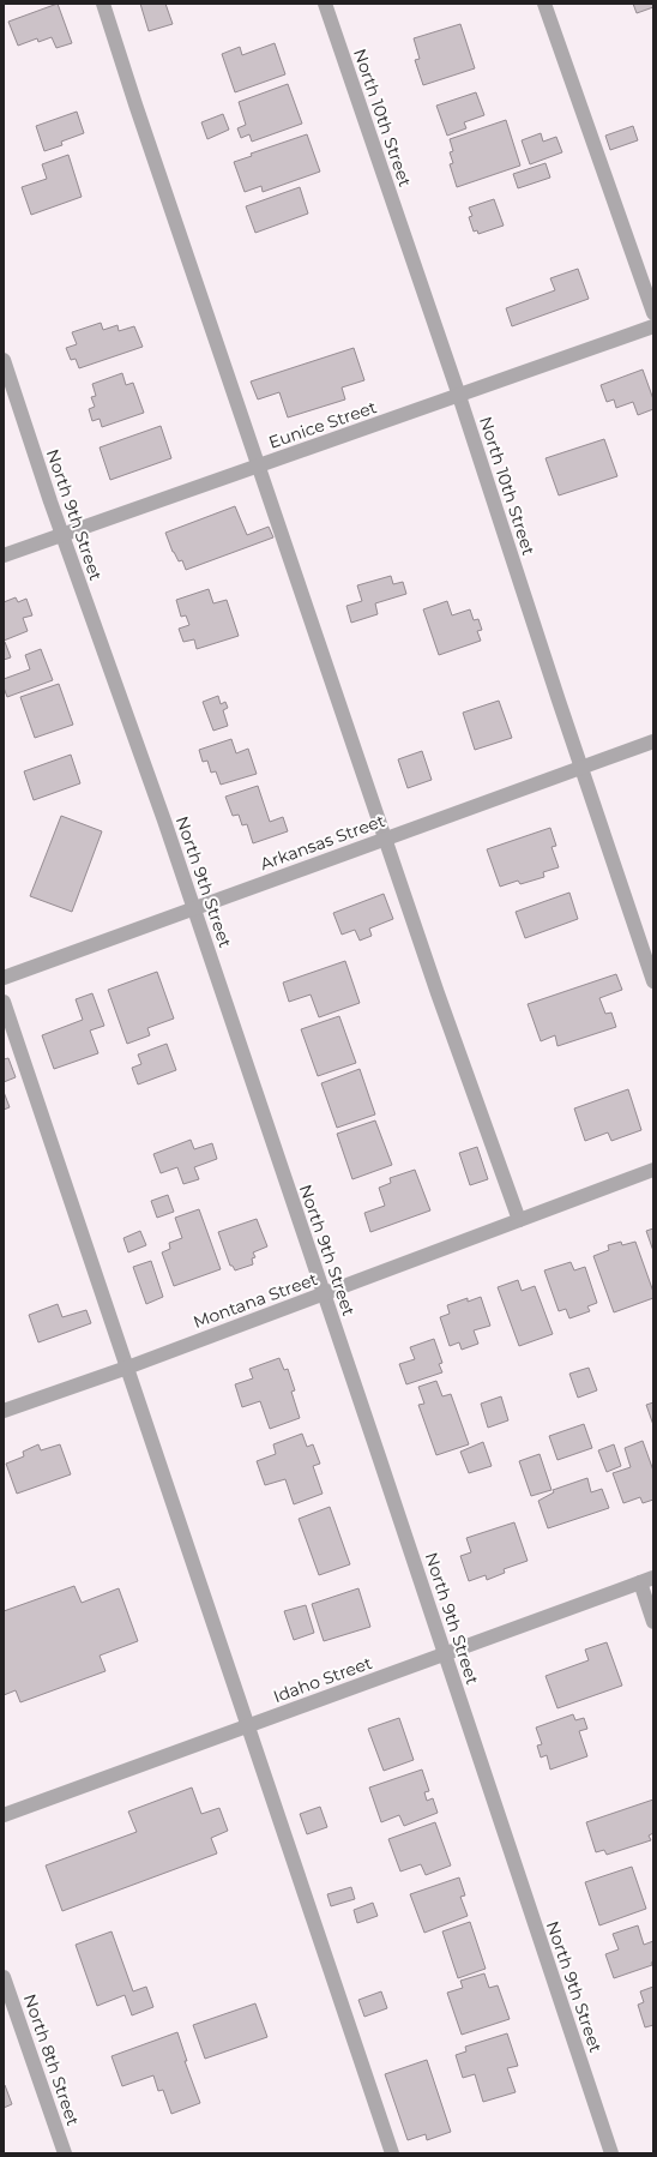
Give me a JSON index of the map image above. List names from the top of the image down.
{
  "streets": {
    "street": [
      "North 10th Street",
      "Eunice Street",
      "North 9th Street",
      "Arkansas Street",
      "Montana Street",
      "Idaho Street",
      "North 8th Street"
    ]
  },
  "crossings": [
    ["North 10th Street", "Eunice Street"],
    ["North 10th Street", "Arkansas Street"],
    ["Eunice Street", "North 9th Street"],
    ["North 9th Street", "Arkansas Street"],
    ["North 9th Street", "Montana Street"],
    ["North 9th Street", "Idaho Street"]
  ]
}
